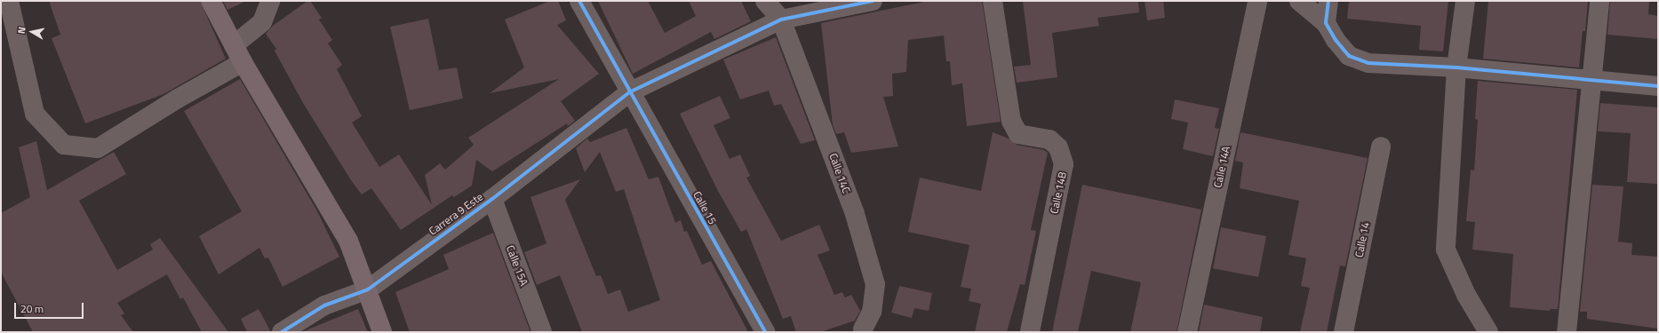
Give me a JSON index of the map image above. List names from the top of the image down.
{
  "streets": {
    "street": [
      "Calle 14A",
      "Calle 14C",
      "Calle 14B",
      "Calle 15",
      "Carrera 9 Este",
      "Calle 14",
      "Calle 15A"
    ]
  },
  "crossings": [
    ["Calle 14C", "Carrera 9 Este"],
    ["Calle 15", "Carrera 9 Este"],
    ["Carrera 9 Este", "Calle 15A"]
  ],
  "scale_bar": "20 m",
  "north": "left"
}
